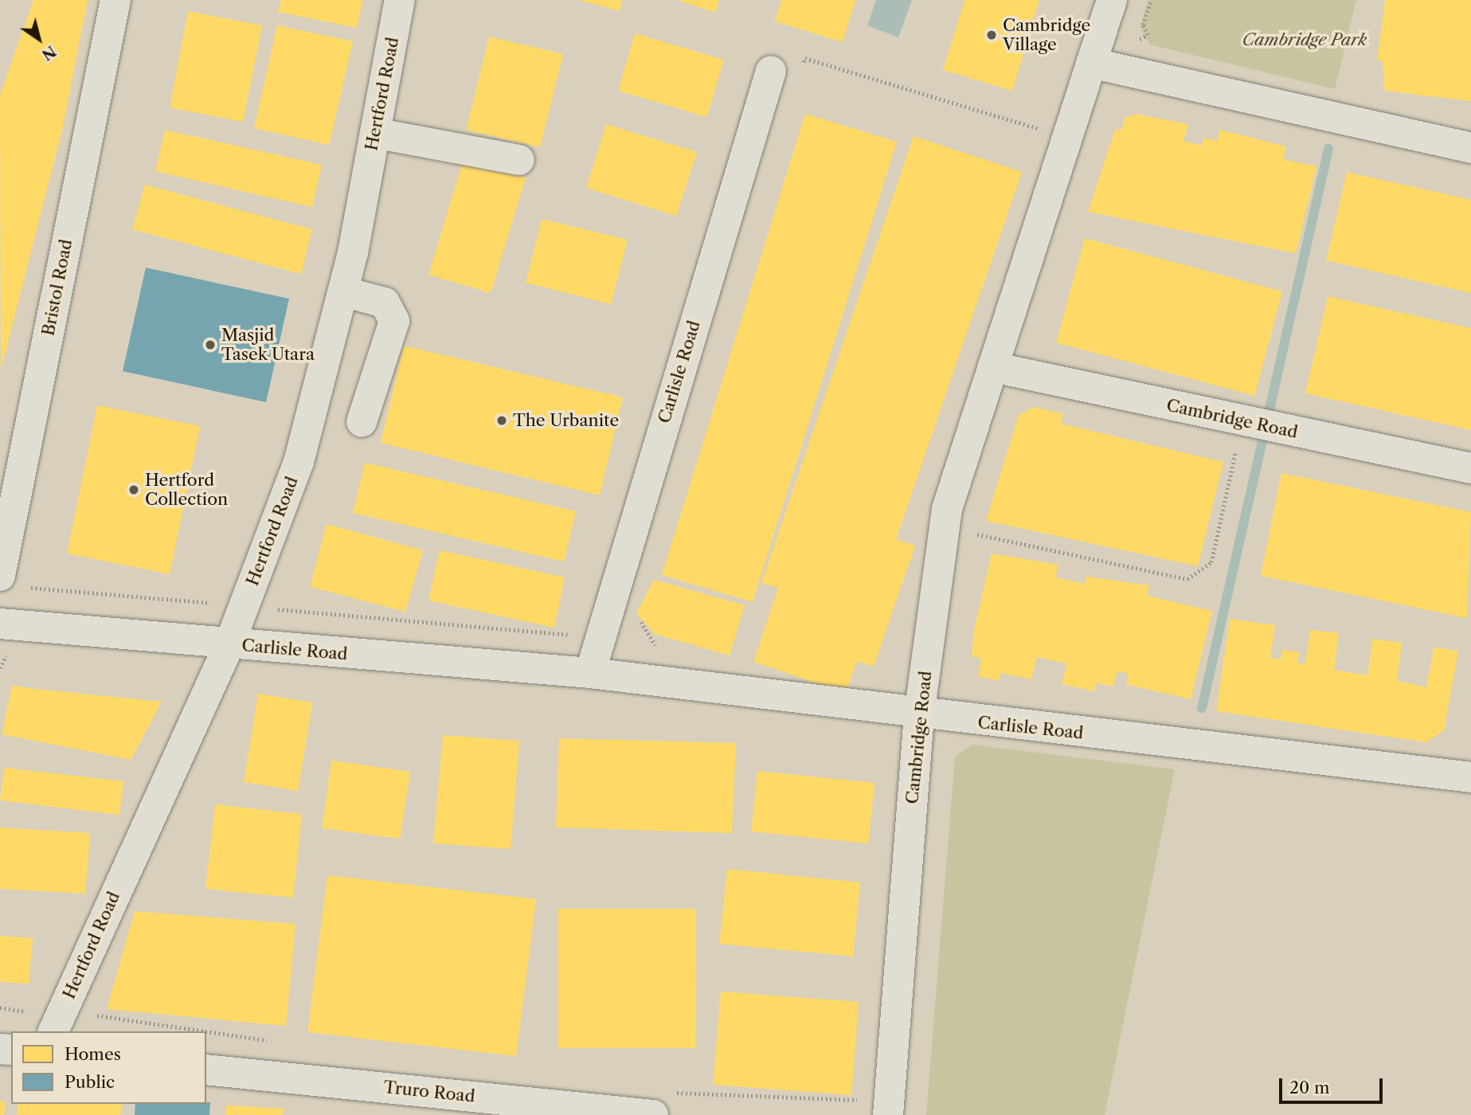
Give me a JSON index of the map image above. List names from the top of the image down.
{
  "streets": {
    "street": [
      "Hertford Road",
      "Bristol Road",
      "Carlisle Road",
      "Cambridge Road",
      "Truro Road"
    ]
  },
  "crossings": [
    ["Hertford Road", "Carlisle Road"],
    ["Carlisle Road", "Cambridge Road"]
  ],
  "parks": ["Cambridge Park"],
  "places": [
    "Cambridge Village",
    "Masjid Tasek Utara",
    "The Urbanite",
    "Hertford Collection"
  ],
  "legend": ["Homes", "Public"],
  "scale_bar": "20 m",
  "north": "bottom right"
}
